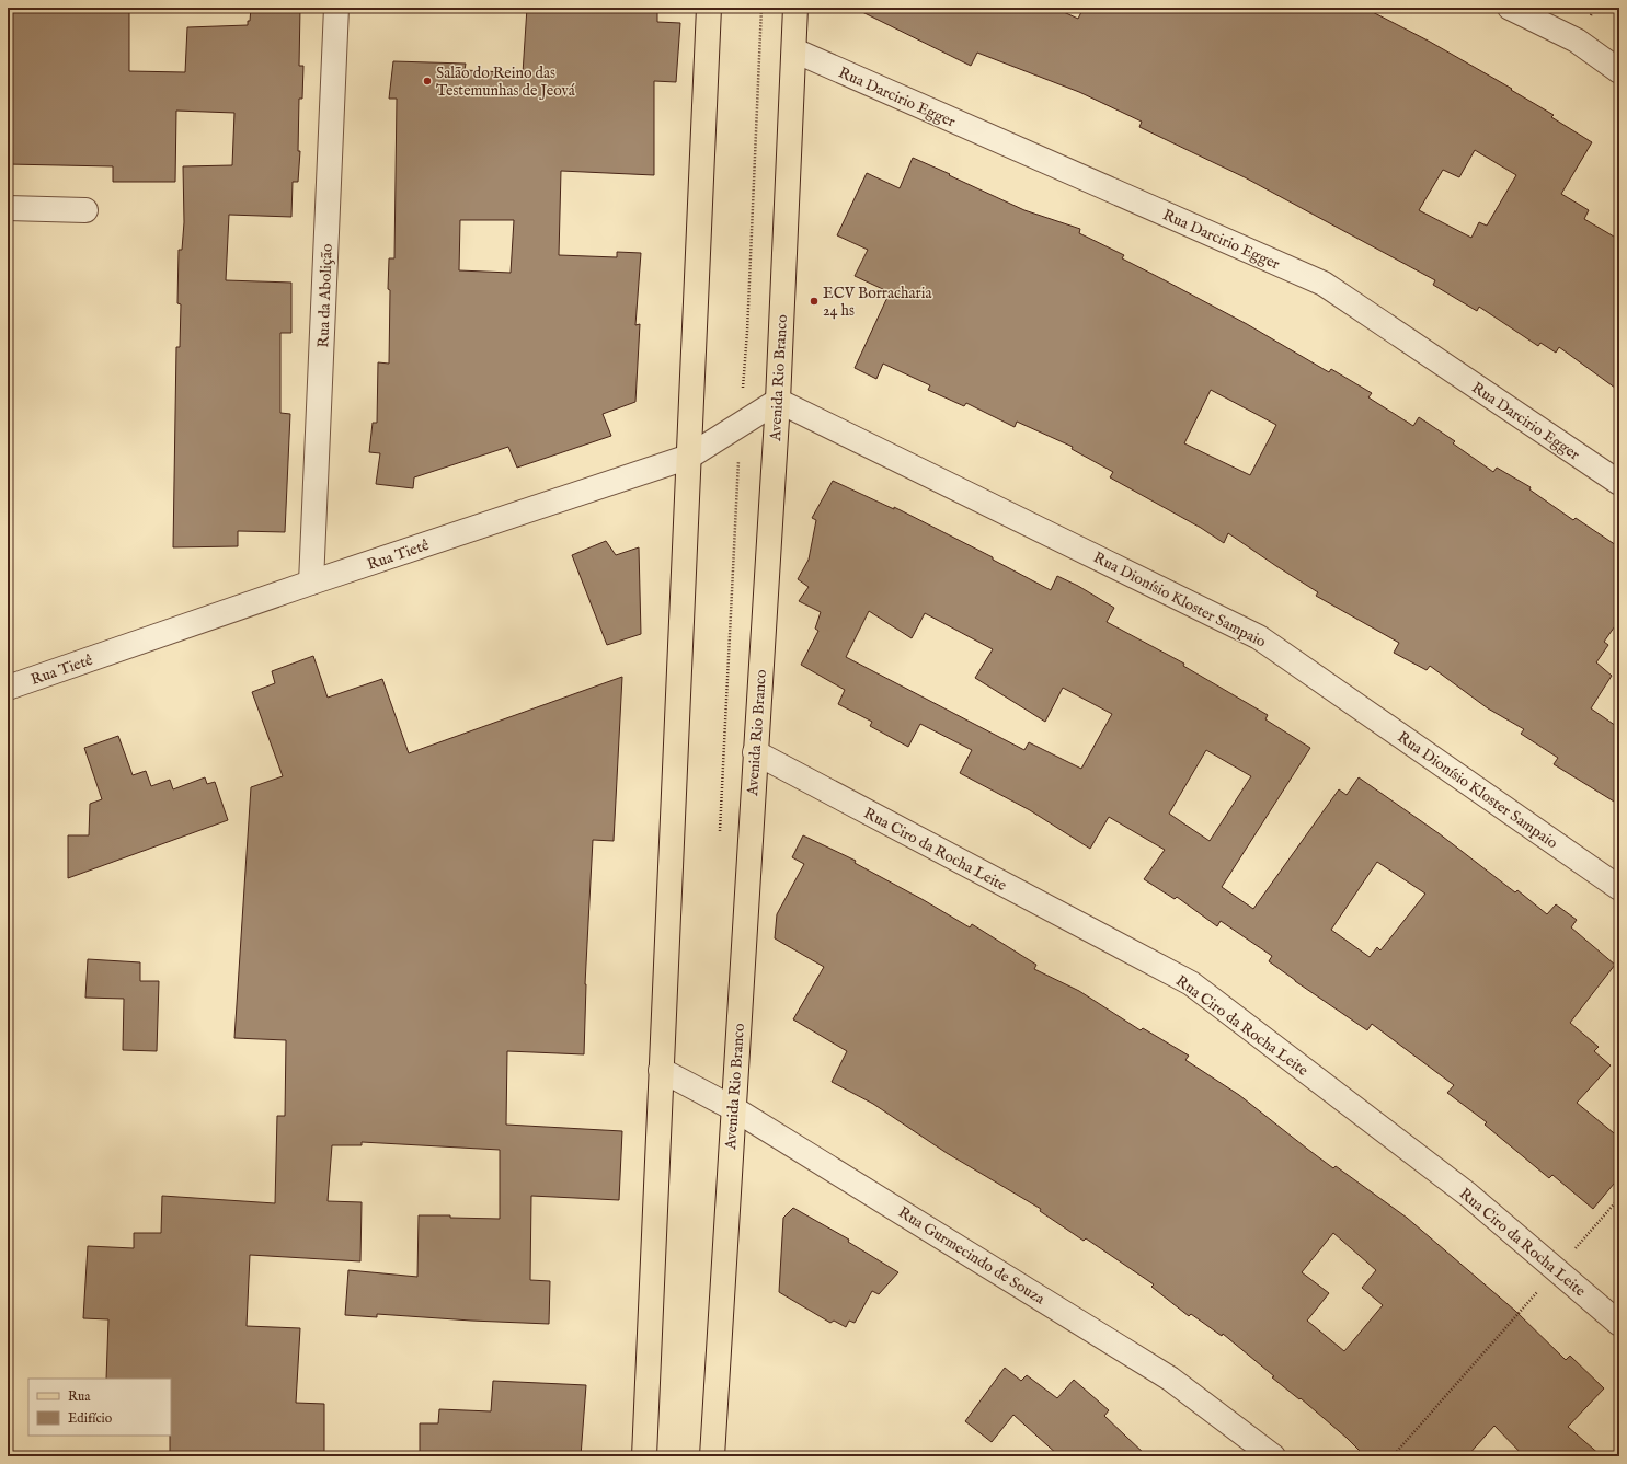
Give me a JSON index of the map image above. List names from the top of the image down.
{
  "streets": {
    "main road": ["Avenida Rio Branco"],
    "street": [
      "Rua Darcirio Egger",
      "Rua da Abolição",
      "Rua Tietê",
      "Rua Dionísio Kloster Sampaio",
      "Rua Ciro da Rocha Leite",
      "Rua Gurmecindo de Souza"
    ]
  },
  "crossings": [
    ["Rua Darcirio Egger", "Avenida Rio Branco"],
    ["Rua da Abolição", "Rua Tietê"],
    ["Avenida Rio Branco", "Rua Tietê"],
    ["Avenida Rio Branco", "Rua Dionísio Kloster Sampaio"],
    ["Avenida Rio Branco", "Rua Ciro da Rocha Leite"],
    ["Avenida Rio Branco", "Rua Gurmecindo de Souza"],
    ["Rua Tietê", "Rua Dionísio Kloster Sampaio"]
  ],
  "places": ["Salão do Reino das Testemunhas de Jeová", "ECV Borracharia 24 hs"],
  "legend": ["Rua", "Edifício"]
}
